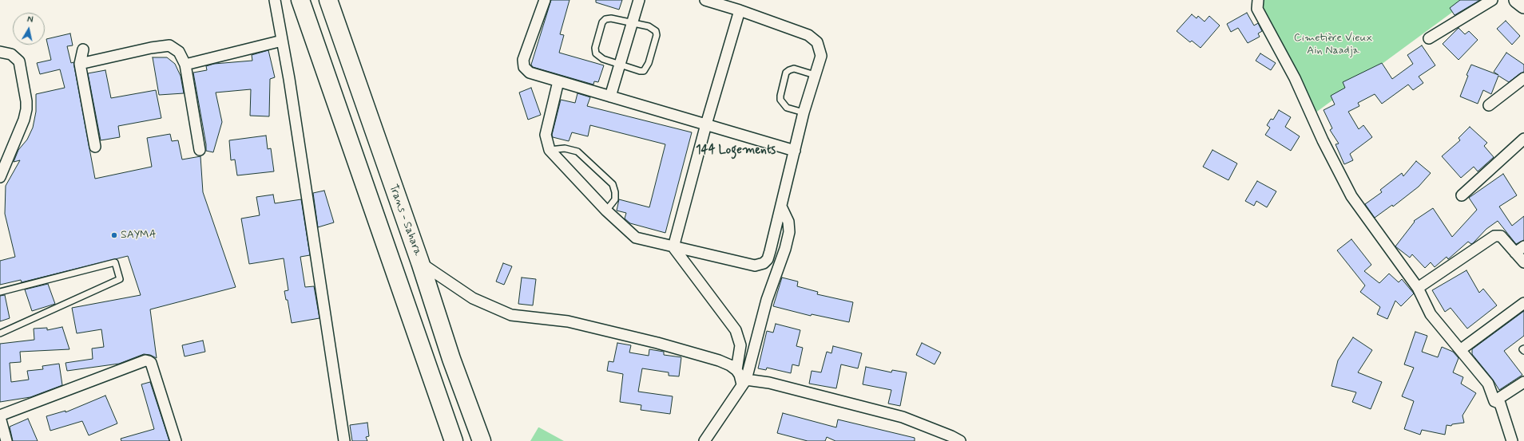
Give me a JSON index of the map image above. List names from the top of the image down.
{
  "streets": {
    "highway": ["Trans - Sahara"]
  },
  "districts": ["144 Logements"],
  "parks": ["Cimetière Vieux Ain Naadja"],
  "places": ["SAYMA"],
  "north": "top"
}
